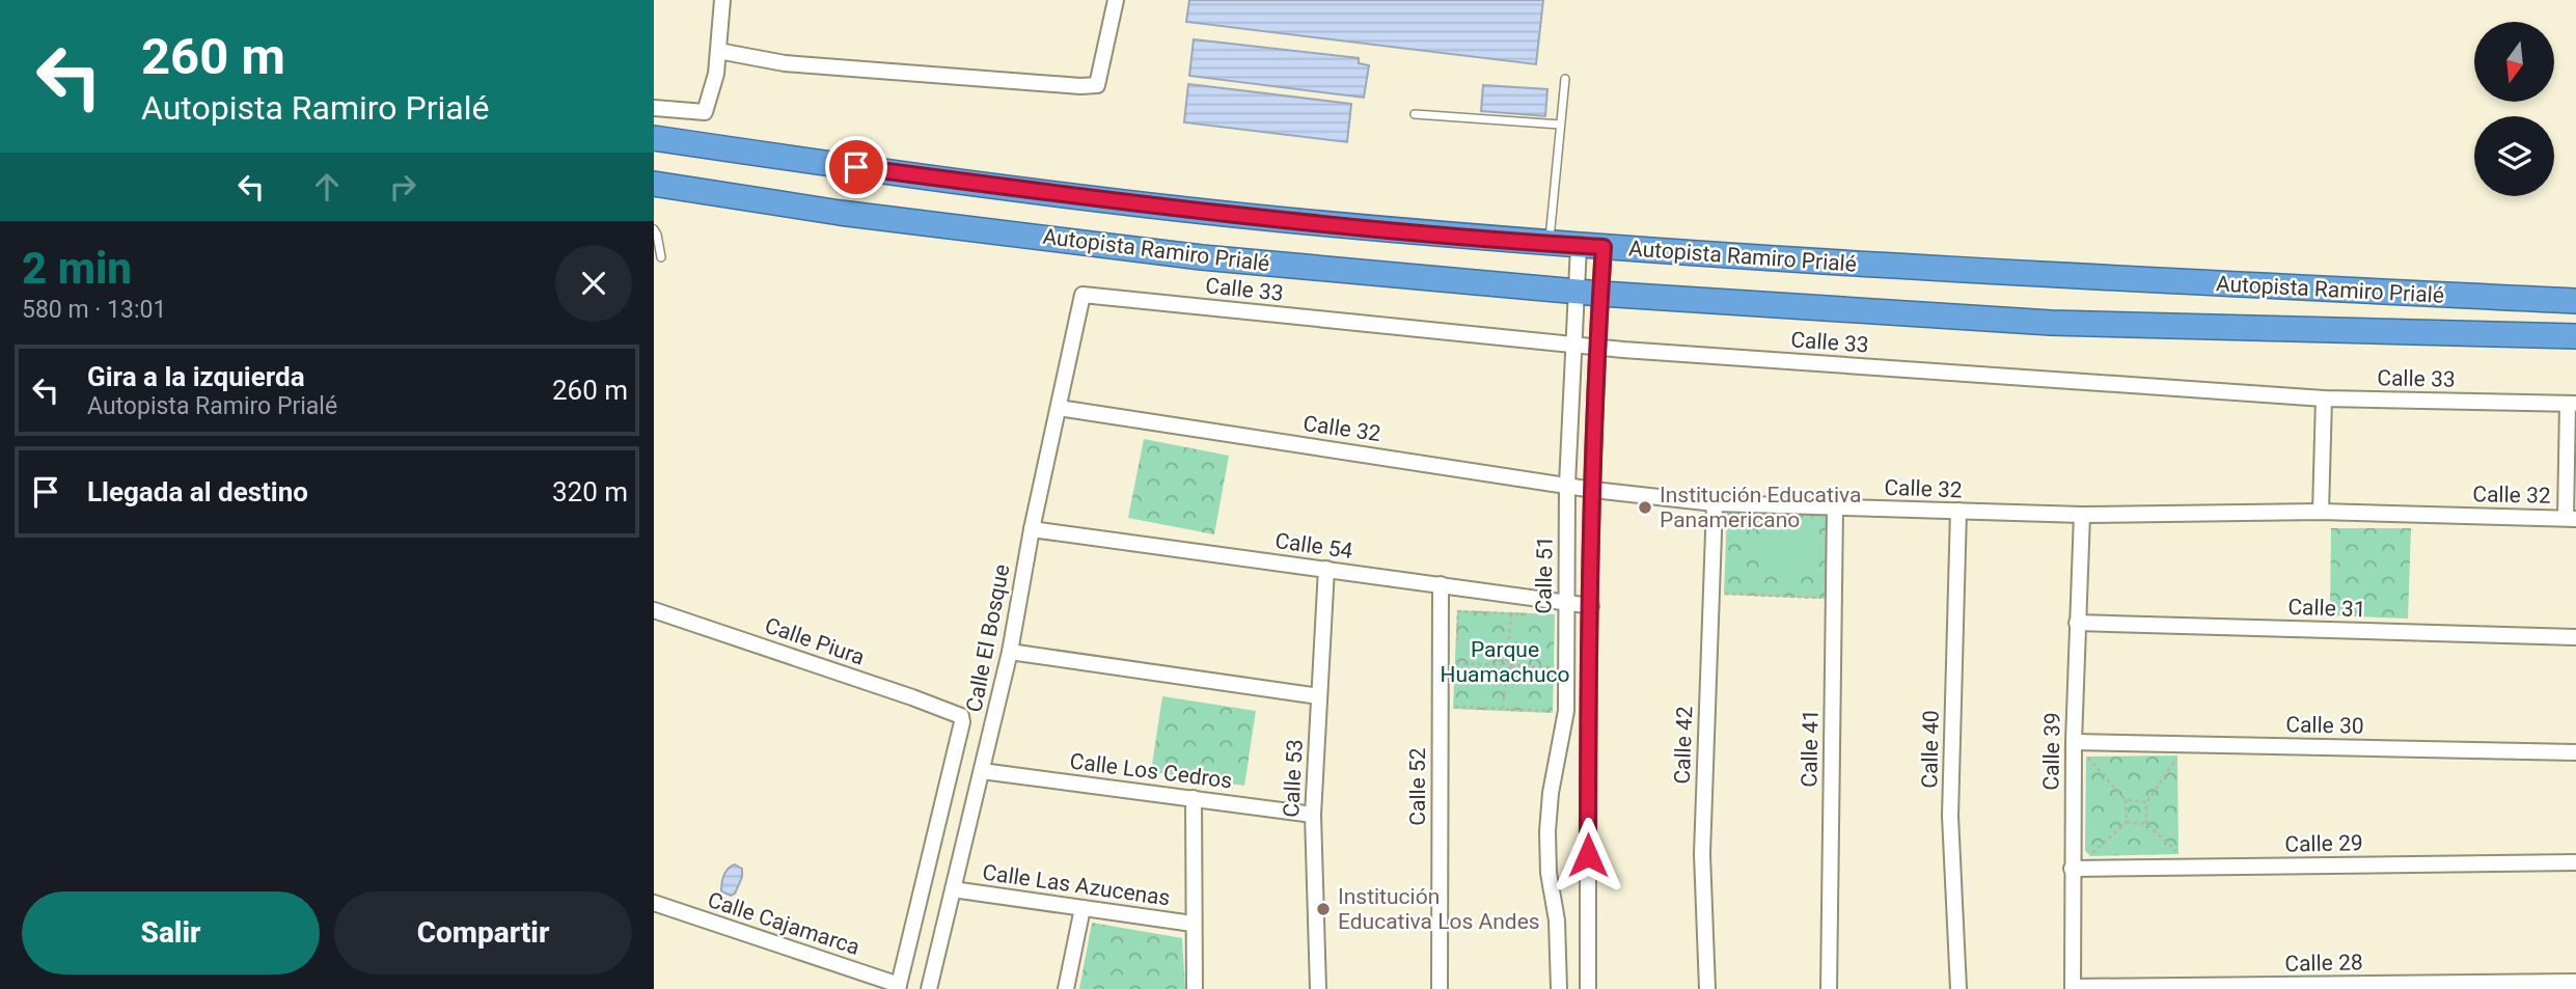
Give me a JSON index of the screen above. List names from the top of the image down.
{
  "streets": {
    "highway": ["Autopista Ramiro Prialé"],
    "street": [
      "Calle 33",
      "Calle 32",
      "Calle 54",
      "Calle 51",
      "Calle 31",
      "Calle El Bosque",
      "Calle Piura",
      "Calle 30",
      "Calle 42",
      "Calle 41",
      "Calle 40",
      "Calle 39",
      "Calle Los Cedros",
      "Calle 53",
      "Calle 52",
      "Calle 29",
      "Calle Las Azucenas",
      "Calle Cajamarca",
      "Calle 28"
    ]
  },
  "crossings": [
    ["Autopista Ramiro Prialé", "Calle 51"],
    ["Calle 33", "Calle 51"],
    ["Calle 33", "Calle El Bosque"],
    ["Calle 32", "Calle 51"],
    ["Calle 32", "Calle El Bosque"],
    ["Calle 32", "Calle 42"],
    ["Calle 32", "Calle 41"],
    ["Calle 32", "Calle 40"],
    ["Calle 32", "Calle 39"],
    ["Calle 54", "Calle 51"],
    ["Calle 54", "Calle El Bosque"],
    ["Calle 54", "Calle 53"],
    ["Calle 54", "Calle 52"],
    ["Calle 31", "Calle 39"],
    ["Calle El Bosque", "Calle Piura"],
    ["Calle El Bosque", "Calle Los Cedros"],
    ["Calle El Bosque", "Calle Las Azucenas"],
    ["Calle El Bosque", "Calle Cajamarca"],
    ["Calle 30", "Calle 39"],
    ["Calle 39", "Calle 29"],
    ["Calle 39", "Calle 28"],
    ["Calle Los Cedros", "Calle 53"]
  ],
  "parks": ["Parque Huamachuco"],
  "places": ["Institución Educativa Panamericano", "Institución Educativa Los Andes"],
  "north": "bottom",
  "page": {
    "turn": ["260 m", "Autopista Ramiro Prialé"],
    "heading": ["2 min", "580 m · 13:01"],
    "list": [
      {
        "name": "Gira a la izquierda",
        "note": "Autopista Ramiro Prialé",
        "value": "260 m"
      },
      {
        "name": "Llegada al destino",
        "value": "320 m"
      }
    ],
    "buttons": ["Salir", "Compartir"]
  }
}
